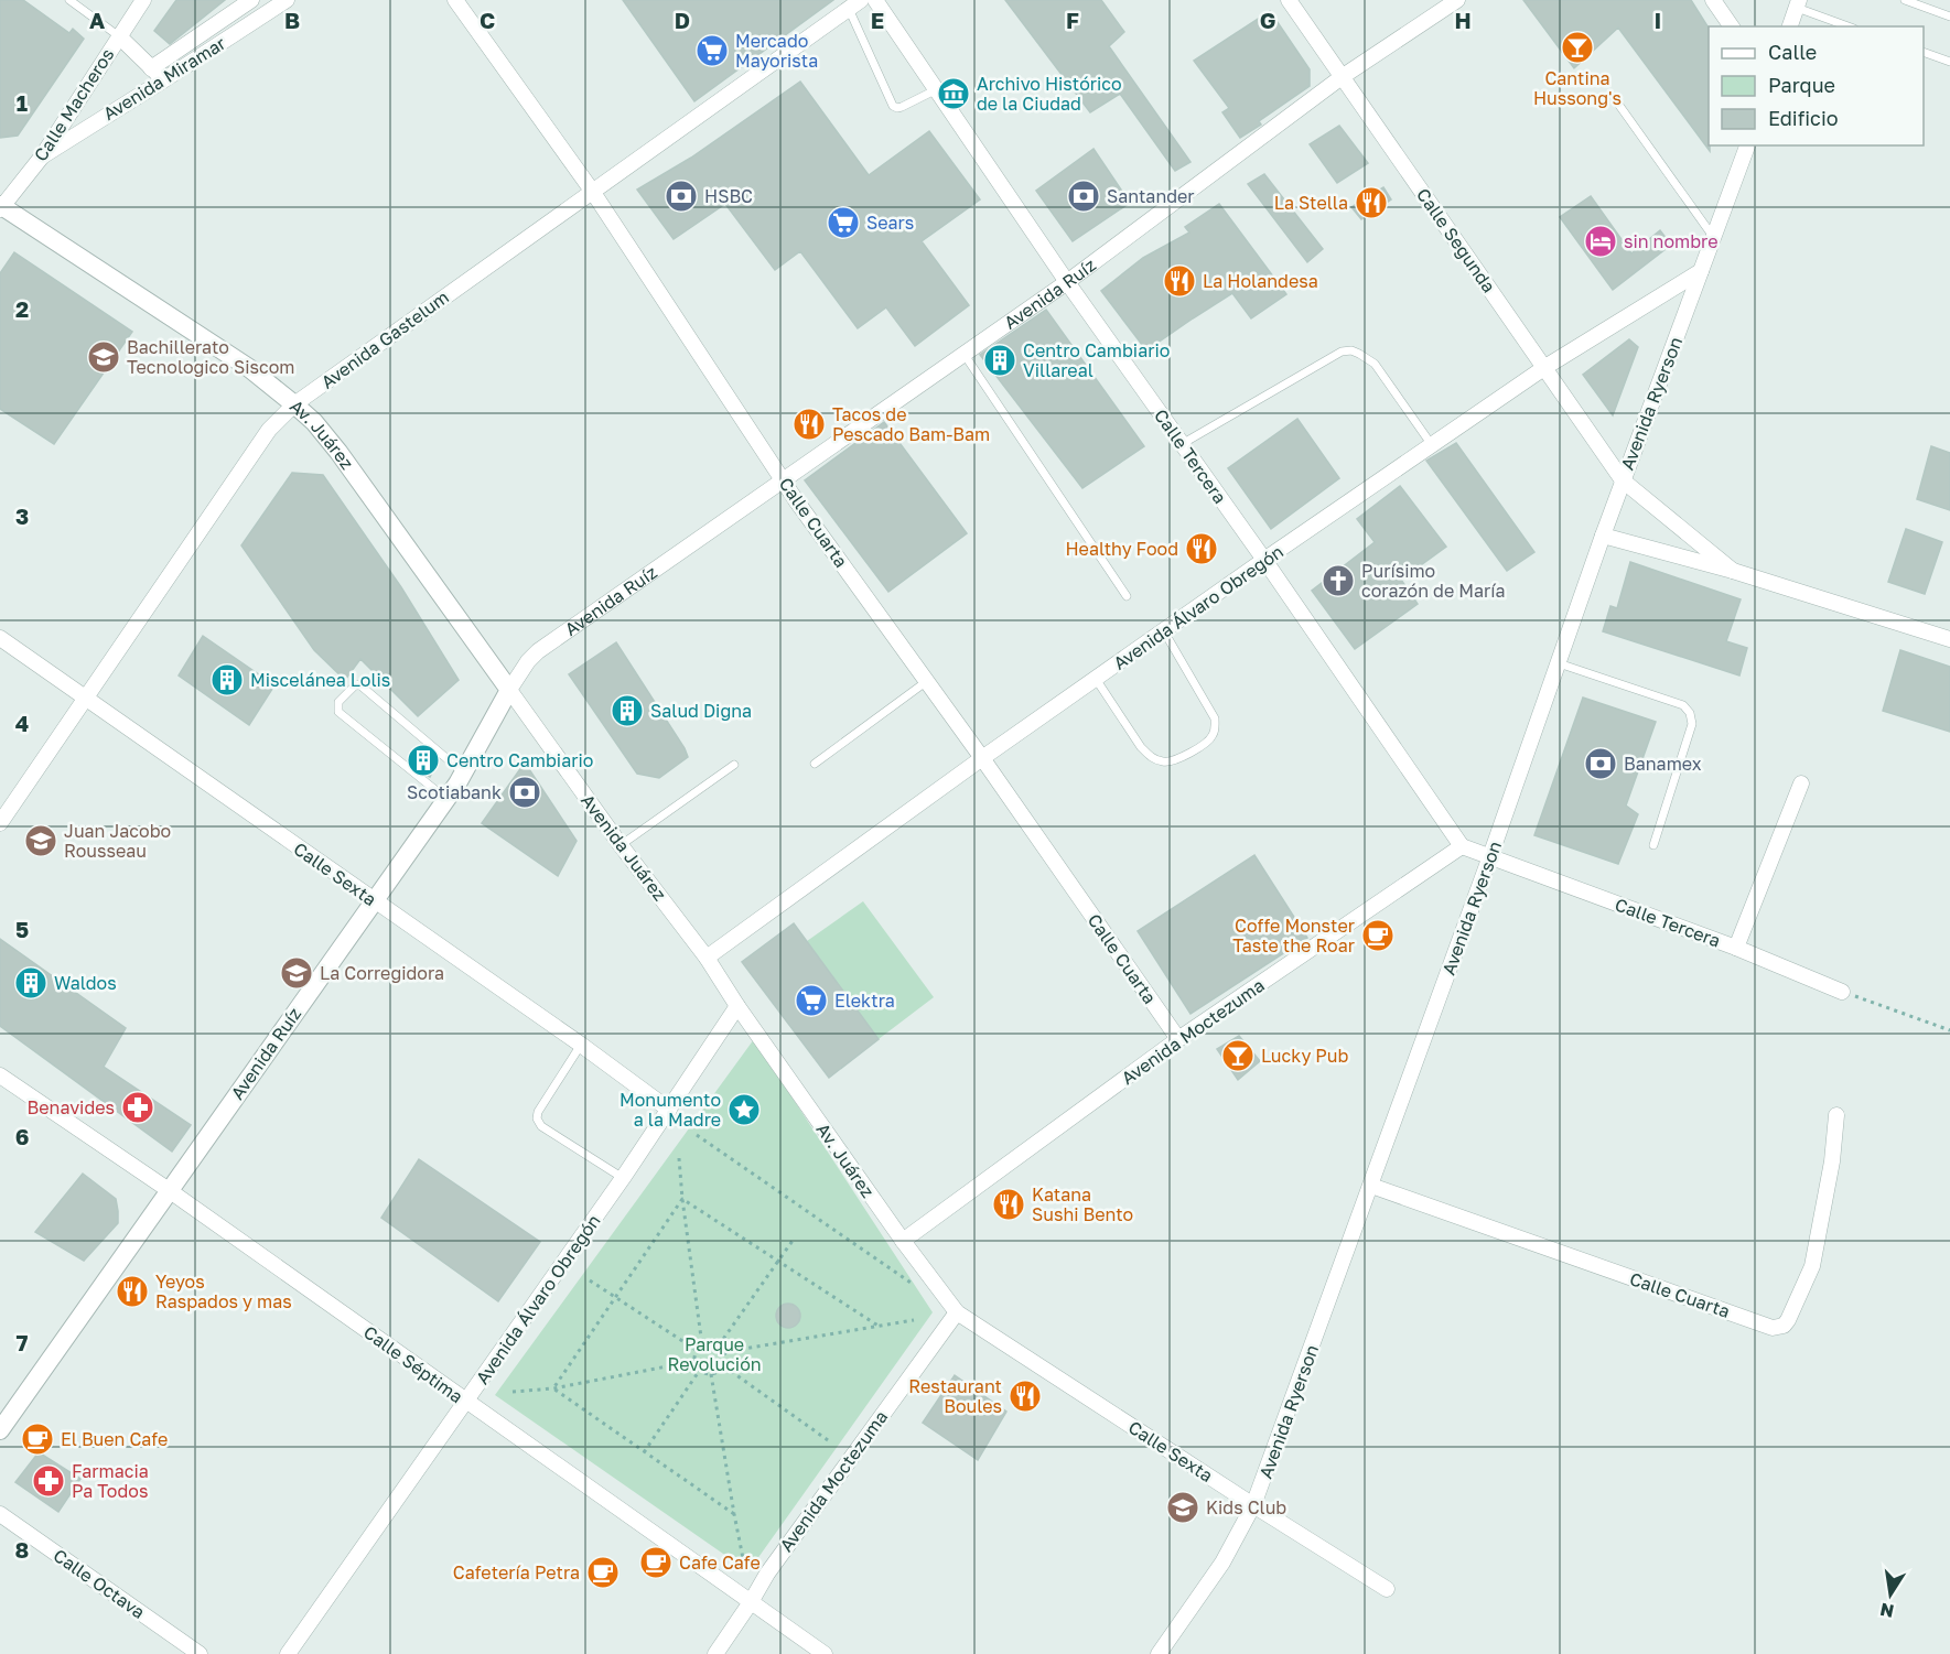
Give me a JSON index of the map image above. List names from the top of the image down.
{
  "streets": {
    "street": [
      "Avenida Miramar",
      "Calle Macheros",
      "Calle Segunda",
      "Avenida Ruíz",
      "Avenida Gastelum",
      "Avenida Ryerson",
      "Av. Juárez",
      "Calle Tercera",
      "Calle Cuarta",
      "Avenida Álvaro Obregón",
      "Avenida Juárez",
      "Calle Sexta",
      "Avenida Moctezuma",
      "Calle Séptima",
      "Calle Octava"
    ]
  },
  "crossings": [
    ["Avenida Miramar", "Calle Macheros"],
    ["Calle Macheros", "Av. Juárez"],
    ["Calle Segunda", "Avenida Ruíz"],
    ["Calle Segunda", "Avenida Ryerson"],
    ["Calle Segunda", "Avenida Álvaro Obregón"],
    ["Avenida Ruíz", "Av. Juárez"],
    ["Avenida Ruíz", "Calle Tercera"],
    ["Avenida Ruíz", "Calle Cuarta"],
    ["Avenida Ruíz", "Avenida Juárez"],
    ["Avenida Ruíz", "Calle Sexta"],
    ["Avenida Ruíz", "Calle Séptima"],
    ["Avenida Gastelum", "Av. Juárez"],
    ["Avenida Gastelum", "Calle Cuarta"],
    ["Avenida Gastelum", "Calle Sexta"],
    ["Avenida Ryerson", "Calle Tercera"],
    ["Avenida Ryerson", "Calle Cuarta"],
    ["Avenida Ryerson", "Avenida Álvaro Obregón"],
    ["Avenida Ryerson", "Calle Sexta"],
    ["Av. Juárez", "Avenida Álvaro Obregón"],
    ["Av. Juárez", "Avenida Juárez"],
    ["Av. Juárez", "Calle Sexta"],
    ["Av. Juárez", "Avenida Moctezuma"],
    ["Calle Tercera", "Avenida Álvaro Obregón"],
    ["Calle Tercera", "Avenida Moctezuma"],
    ["Calle Cuarta", "Avenida Álvaro Obregón"],
    ["Calle Cuarta", "Avenida Moctezuma"],
    ["Avenida Álvaro Obregón", "Avenida Juárez"],
    ["Avenida Álvaro Obregón", "Calle Sexta"],
    ["Avenida Álvaro Obregón", "Calle Séptima"],
    ["Calle Sexta", "Avenida Moctezuma"],
    ["Avenida Moctezuma", "Calle Séptima"]
  ],
  "parks": ["Parque Revolución"],
  "places": {
    "bar": ["Cantina Hussong's", "Lucky Pub"],
    "supermarket": ["Mercado Mayorista", "Sears", "Elektra"],
    "museum": ["Archivo Histórico de la Ciudad"],
    "bank": [
      "HSBC",
      "Santander",
      "Banamex",
      "Scotiabank"
    ],
    "restaurant": [
      "La Stella",
      "La Holandesa",
      "Tacos de Pescado Bam-Bam",
      "Healthy Food",
      "Katana Sushi Bento",
      "Yeyos Raspados y mas",
      "Restaurant Boules"
    ],
    "hotel": ["sin nombre"],
    "school or university": [
      "Bachillerato Tecnologico Siscom",
      "Juan Jacobo Rousseau",
      "La Corregidora",
      "Kids Club"
    ],
    "building": [
      "Centro Cambiario Villareal",
      "Miscelánea Lolis",
      "Salud Digna",
      "Centro Cambiario",
      "Waldos"
    ],
    "church": ["Purísimo corazón de María"],
    "cafe": [
      "Coffe Monster Taste the Roar",
      "El Buen Cafe",
      "Cafe Cafe",
      "Cafetería Petra"
    ],
    "pharmacy": ["Benavides", "Farmacia Pa Todos"],
    "place": ["Monumento a la Madre"]
  },
  "legend": ["Calle", "Parque", "Edificio"],
  "north": "bottom",
  "grid": {
    "columns": [
      "A",
      "B",
      "C",
      "D",
      "E",
      "F",
      "G",
      "H",
      "I"
    ],
    "rows": [
      "1",
      "2",
      "3",
      "4",
      "5",
      "6",
      "7",
      "8"
    ]
  }
}
